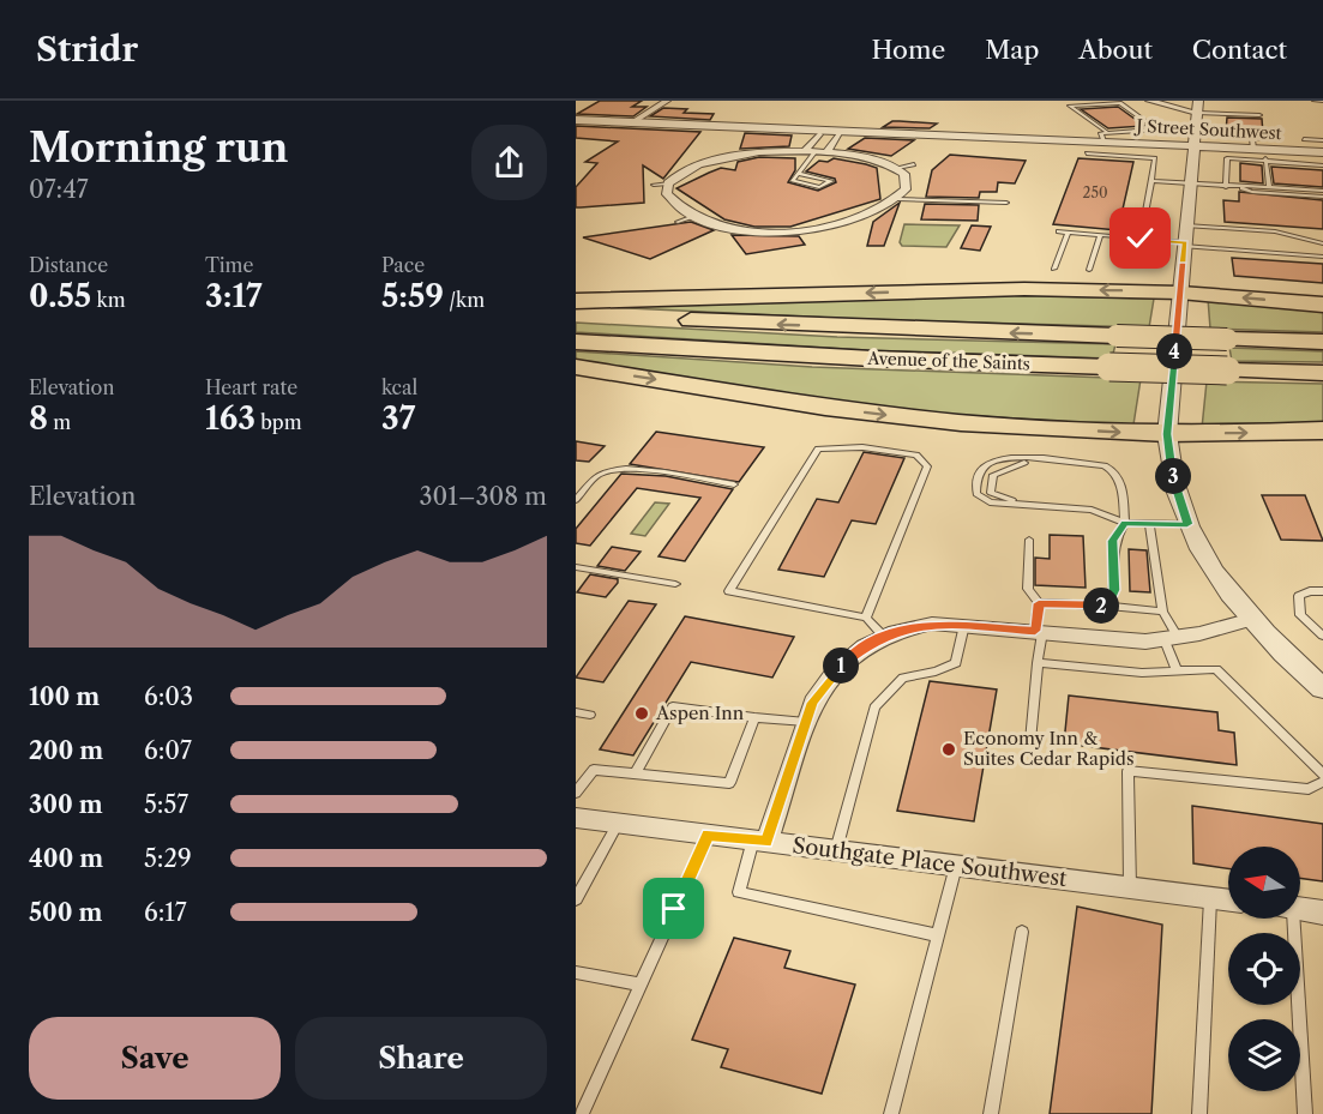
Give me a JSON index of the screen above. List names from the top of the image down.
{
  "streets": {
    "highway": ["Avenue of the Saints"],
    "street": ["J Street Southwest", "Southgate Place Southwest"]
  },
  "places": ["Aspen Inn", "Economy Inn & Suites Cedar Rapids"],
  "house_numbers": ["250"],
  "north": "left",
  "page": {
    "header": "Stridr",
    "nav": [
      "Home",
      "Map",
      "About",
      "Contact"
    ],
    "heading": ["Morning run", "07:47"],
    "stats": [
      ["Distance", "0.55 km"],
      ["Time", "3:17"],
      ["Pace", "5:59 /km"],
      ["Elevation", "8 m"],
      ["Heart rate", "163 bpm"],
      ["kcal", "37"]
    ],
    "pins": [
      "4",
      "3",
      "2",
      "1"
    ],
    "chart": ["Elevation", "301–308 m"],
    "list": [
      {
        "name": "100 m",
        "note": "6:03"
      },
      {
        "name": "200 m",
        "note": "6:07"
      },
      {
        "name": "300 m",
        "note": "5:57"
      },
      {
        "name": "400 m",
        "note": "5:29"
      },
      {
        "name": "500 m",
        "note": "6:17"
      }
    ],
    "buttons": ["Save", "Share"]
  }
}
